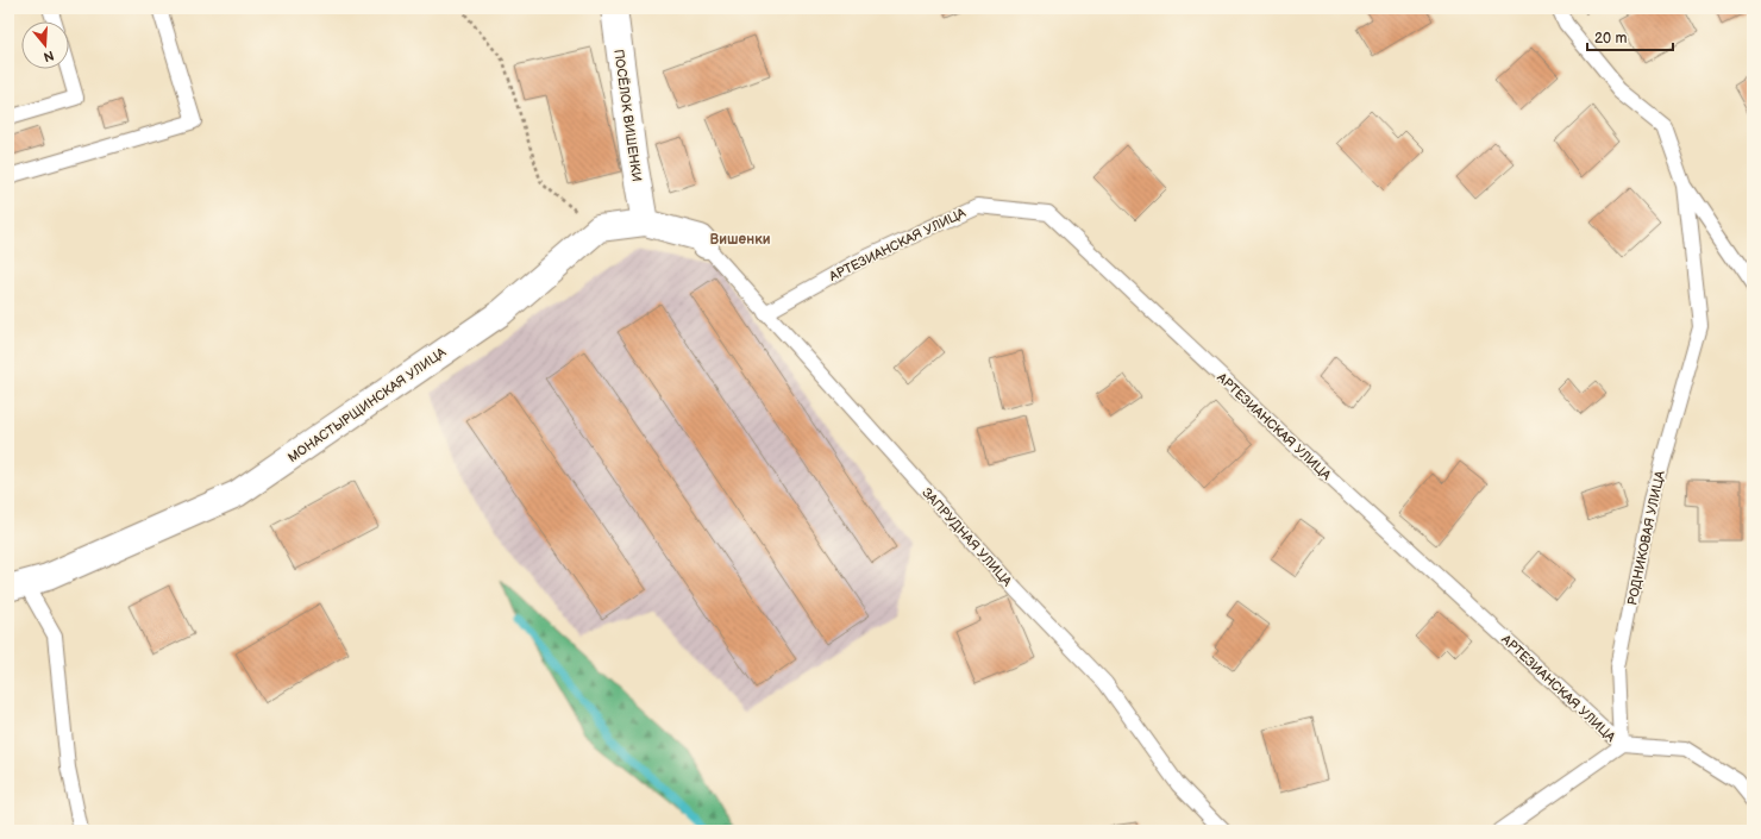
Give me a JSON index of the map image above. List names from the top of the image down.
{
  "streets": {
    "street": ["ПОСЁЛОК ВИШЕНКИ", "МОНАСТЫРЩИНСКАЯ УЛИЦА"],
    "lane": ["АРТЕЗИАНСКАЯ УЛИЦА", "ЗАПРУДНАЯ УЛИЦА", "РОДНИКОВАЯ УЛИЦА"]
  },
  "crossings": [
    ["АРТЕЗИАНСКАЯ УЛИЦА", "ЗАПРУДНАЯ УЛИЦА"],
    ["АРТЕЗИАНСКАЯ УЛИЦА", "РОДНИКОВАЯ УЛИЦА"]
  ],
  "districts": ["Вишенки"],
  "scale_bar": "20 m",
  "north": "bottom"
}
